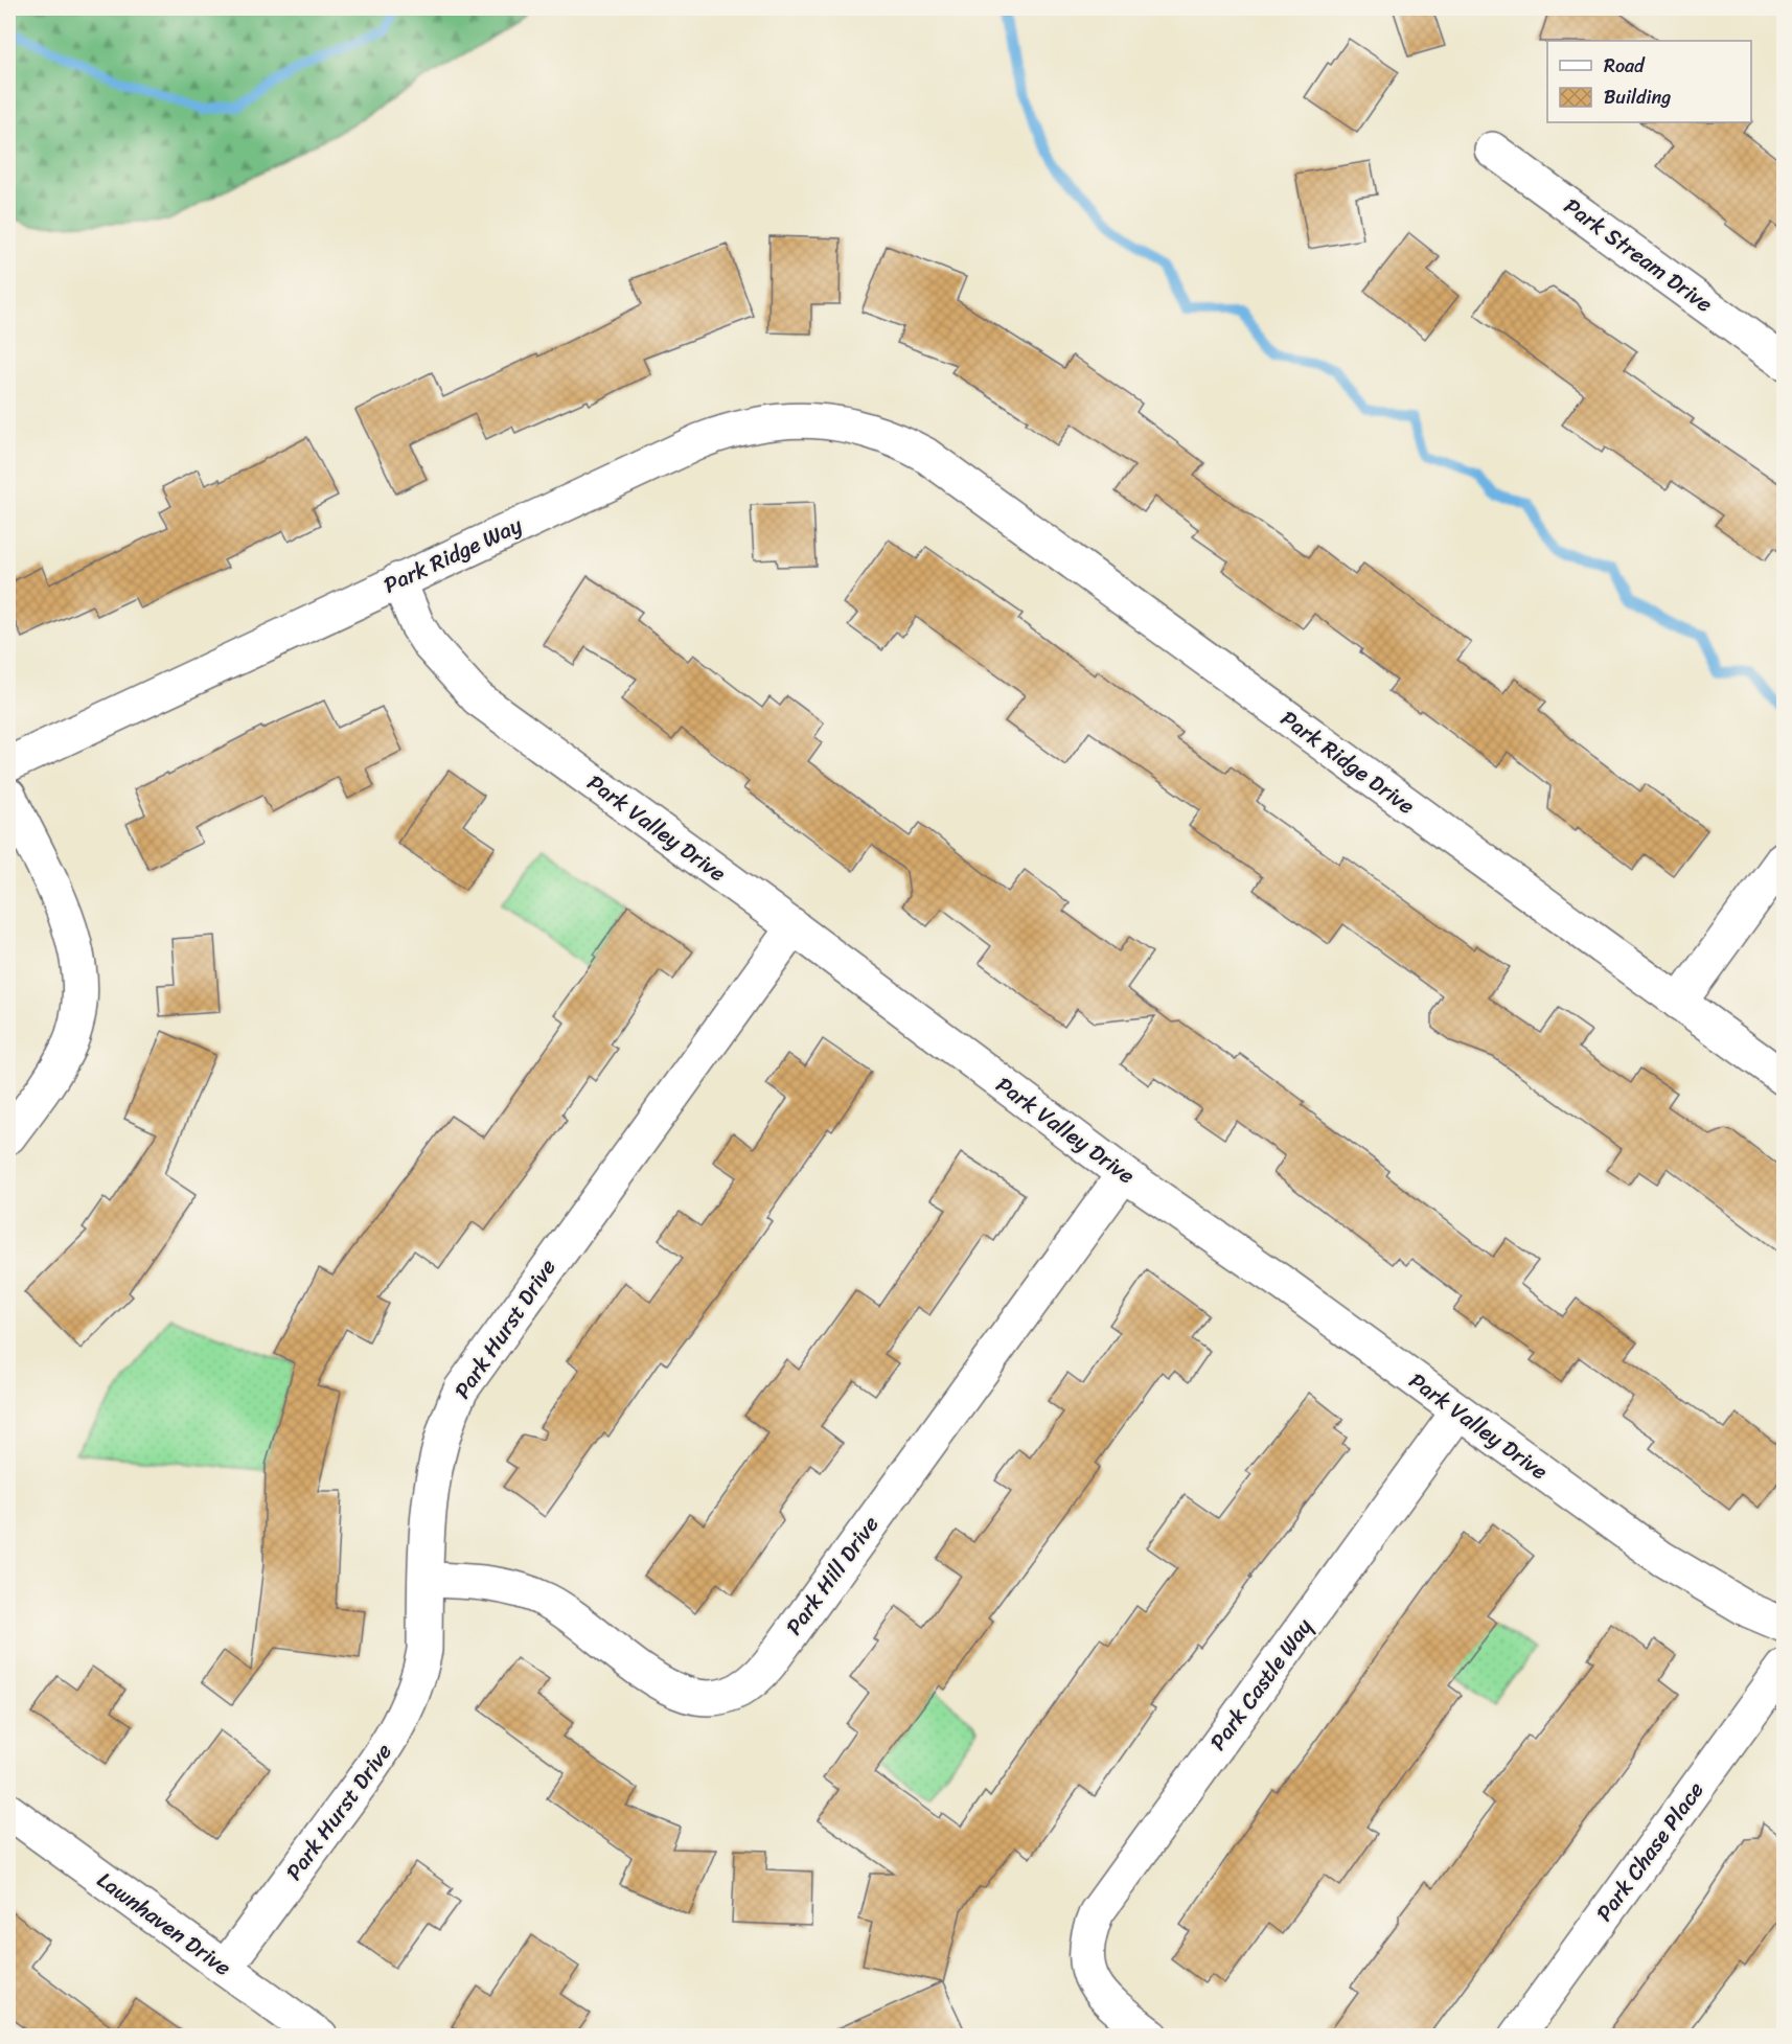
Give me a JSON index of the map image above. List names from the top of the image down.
{
  "streets": {
    "street": [
      "Park Stream Drive",
      "Park Ridge Way",
      "Park Ridge Drive",
      "Park Valley Drive",
      "Park Hurst Drive",
      "Park Hill Drive",
      "Park Castle Way",
      "Park Chase Place",
      "Lawnhaven Drive"
    ]
  },
  "crossings": [
    ["Park Ridge Way", "Park Ridge Drive"],
    ["Park Ridge Way", "Park Valley Drive"],
    ["Park Valley Drive", "Park Hurst Drive"],
    ["Park Valley Drive", "Park Hill Drive"],
    ["Park Valley Drive", "Park Castle Way"],
    ["Park Hurst Drive", "Park Hill Drive"],
    ["Park Hurst Drive", "Lawnhaven Drive"]
  ],
  "legend": ["Road", "Building"]
}
